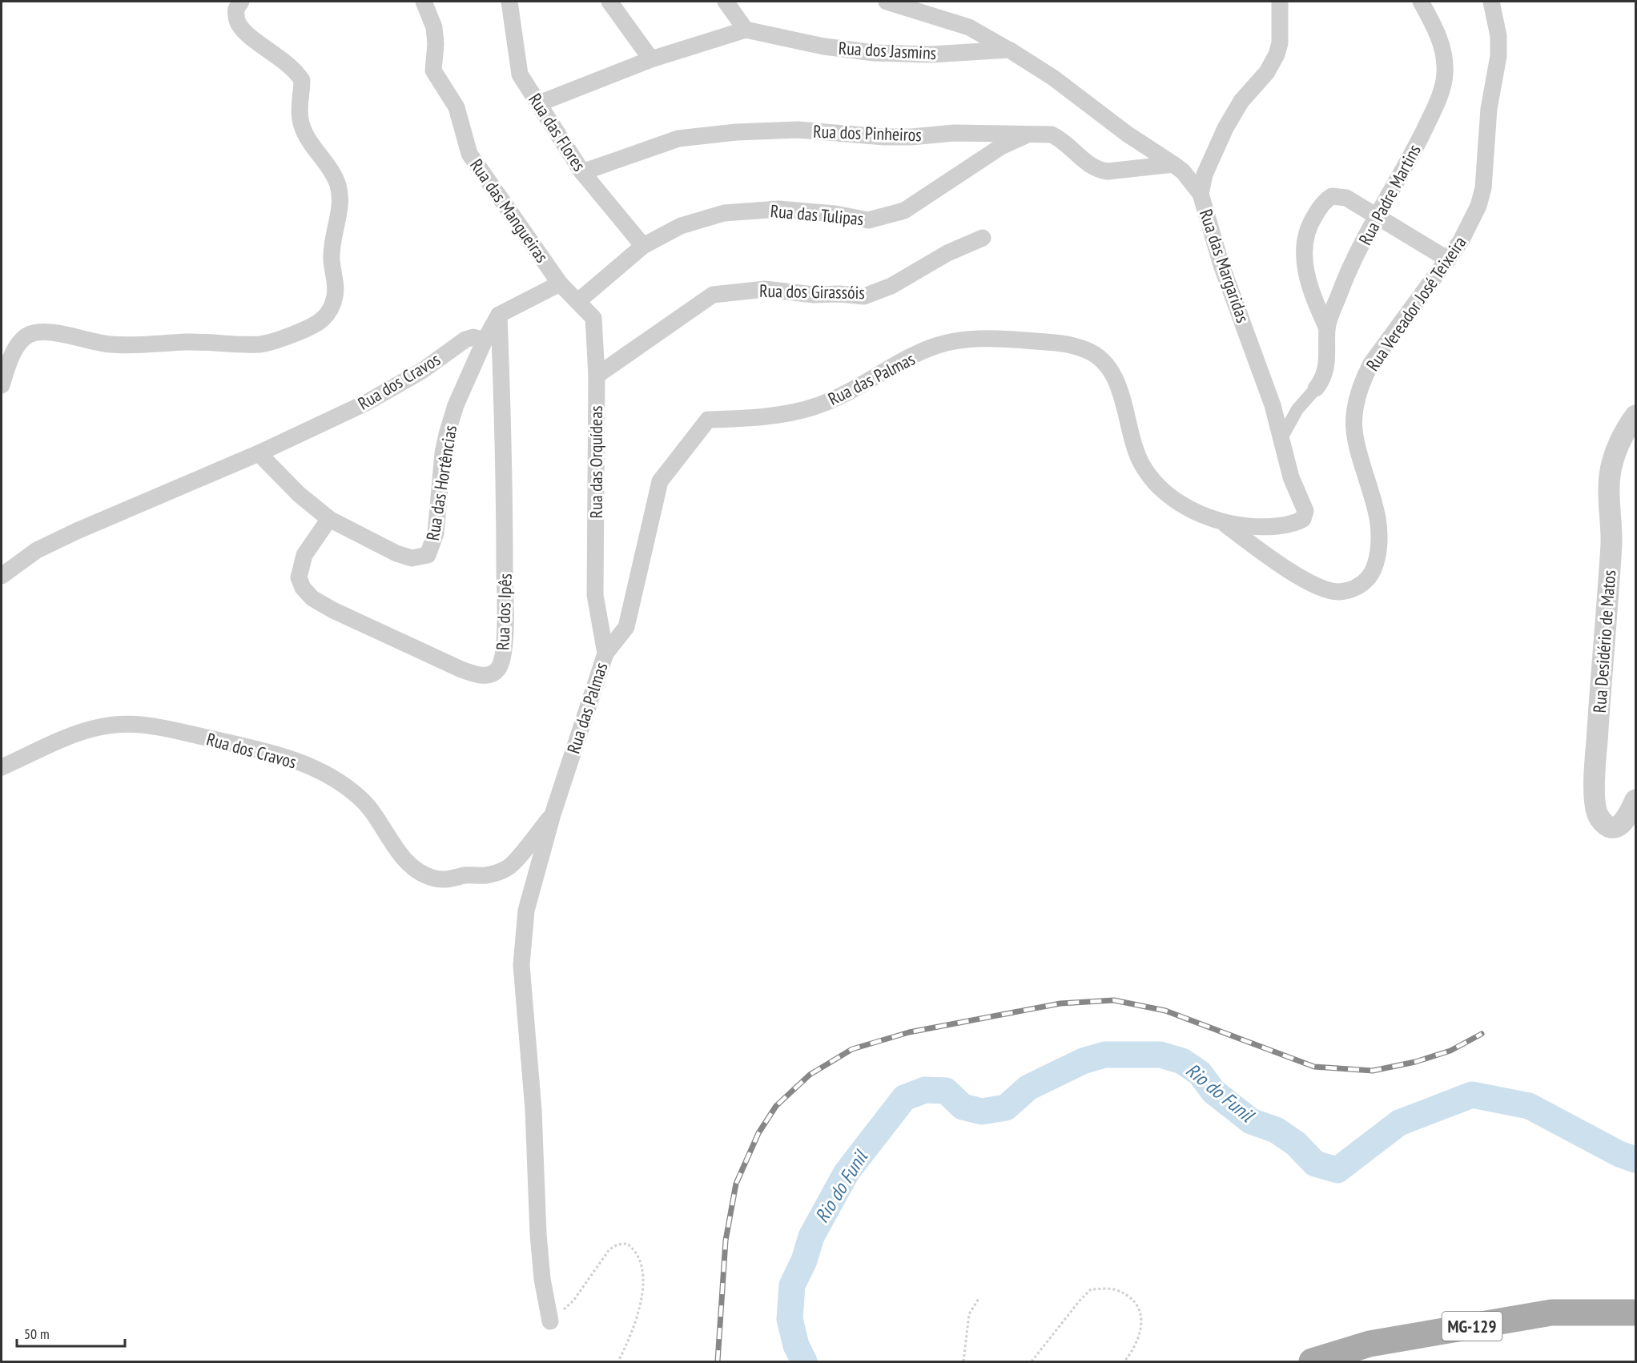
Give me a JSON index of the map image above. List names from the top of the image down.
{
  "streets": {
    "main road": ["MG-129"],
    "street": [
      "Rua dos Jasmins",
      "Rua das Flores",
      "Rua dos Pinheiros",
      "Rua Padre Martins",
      "Rua das Mangueiras",
      "Rua das Tulipas",
      "Rua das Margaridas",
      "Rua dos Girassóis",
      "Rua Vereador José Teixeira",
      "Rua das Palmas",
      "Rua dos Cravos",
      "Rua das Orquídeas",
      "Rua das Hortências",
      "Rua dos Ipês",
      "Rua Desidério de Matos"
    ]
  },
  "crossings": [
    ["Rua dos Jasmins", "Rua das Flores"],
    ["Rua das Flores", "Rua dos Pinheiros"],
    ["Rua das Flores", "Rua das Tulipas"],
    ["Rua dos Pinheiros", "Rua das Tulipas"],
    ["Rua das Mangueiras", "Rua das Orquídeas"],
    ["Rua das Tulipas", "Rua das Orquídeas"],
    ["Rua das Margaridas", "Rua das Palmas"],
    ["Rua dos Girassóis", "Rua das Orquídeas"],
    ["Rua Vereador José Teixeira", "Rua das Palmas"],
    ["Rua das Palmas", "Rua dos Cravos"],
    ["Rua das Palmas", "Rua das Orquídeas"],
    ["Rua dos Cravos", "Rua das Hortências"],
    ["Rua das Hortências", "Rua dos Ipês"]
  ],
  "water": ["Rio do Funil"],
  "scale_bar": "50 m"
}
